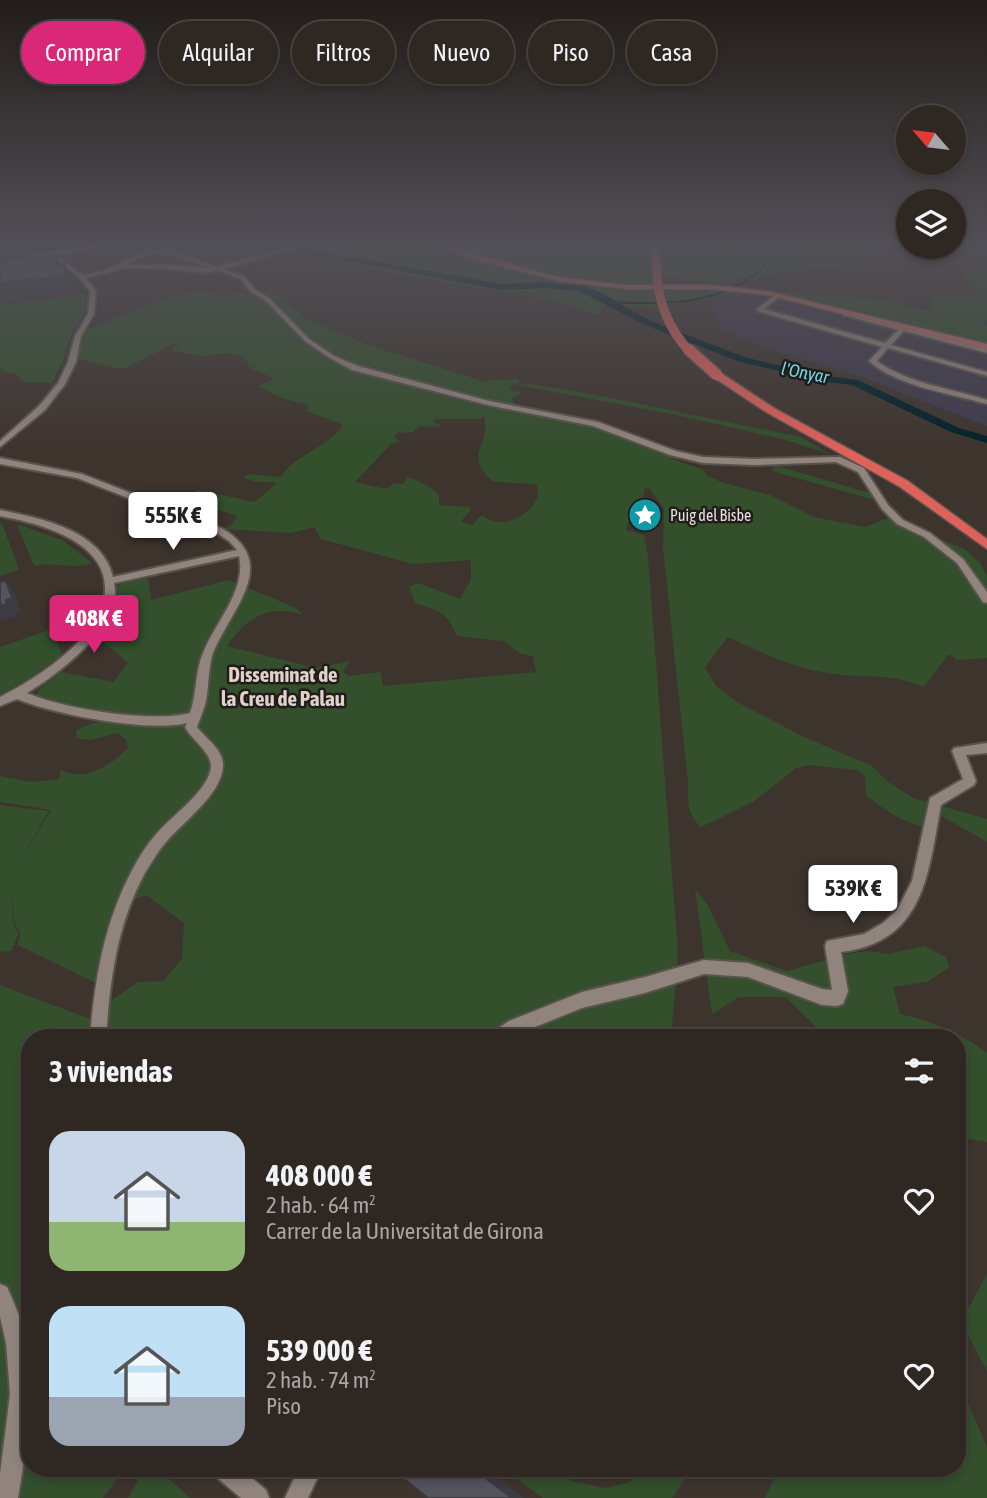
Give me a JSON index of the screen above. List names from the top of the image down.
{
  "districts": ["Disseminat de la Creu de Palau"],
  "water": ["l'Onyar"],
  "places": {
    "place": ["Puig del Bisbe"]
  },
  "north": "top left",
  "page": {
    "chip": [
      "Comprar",
      "Alquilar",
      "Filtros",
      "Nuevo",
      "Piso",
      "Casa"
    ],
    "price": ["555K €", "408K €", "539K €"],
    "heading": "3 viviendas",
    "list": [
      {
        "name": "408 000 €",
        "note": "2 hab. · 64 m² · Carrer de la Universitat de Girona"
      },
      {
        "name": "539 000 €",
        "note": "2 hab. · 74 m² · Piso"
      }
    ]
  }
}
